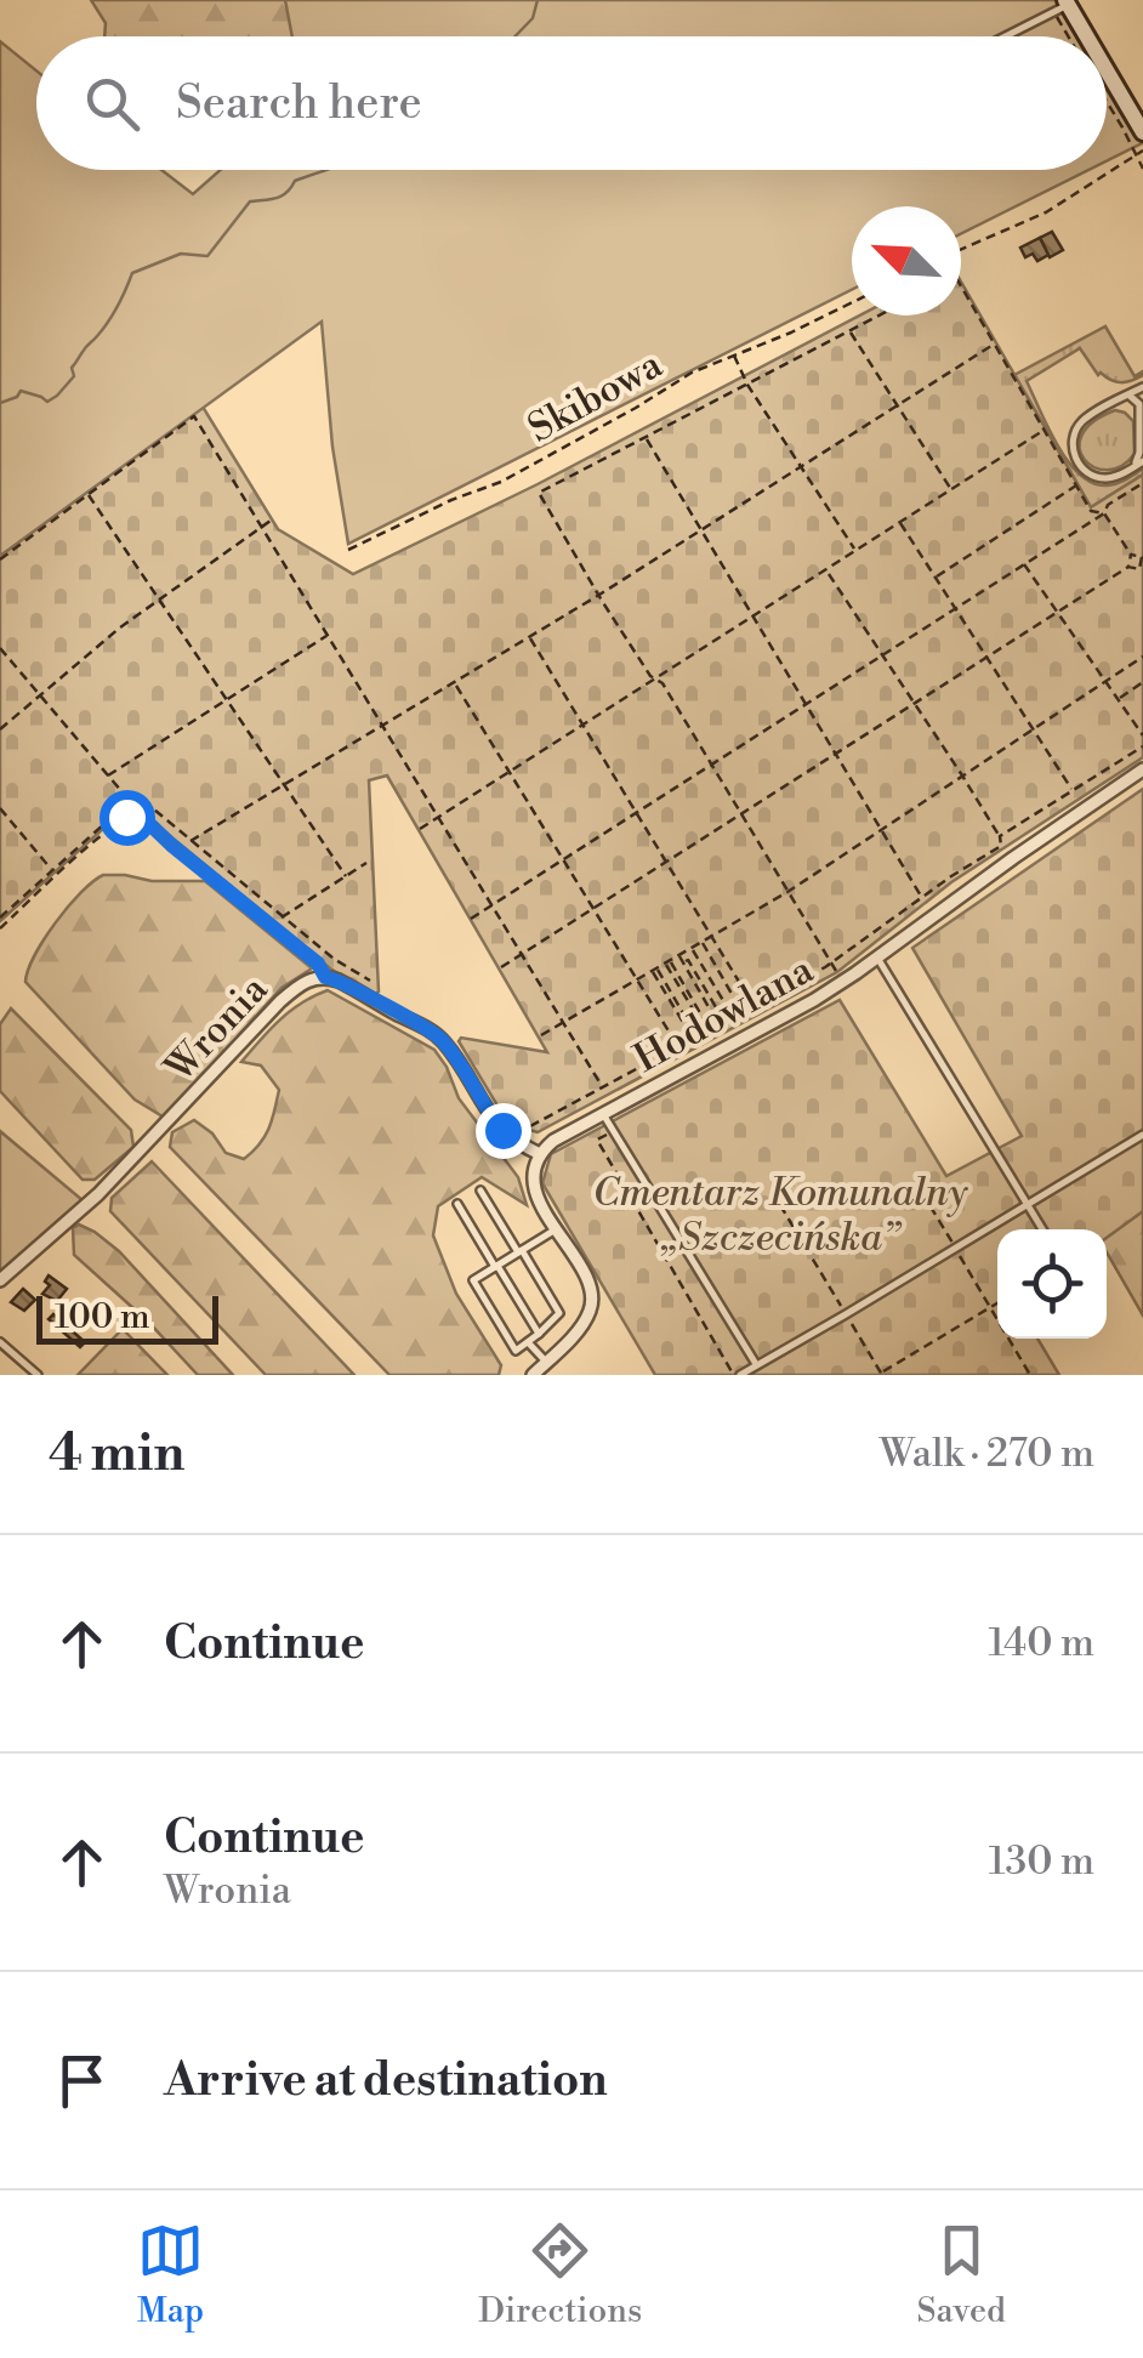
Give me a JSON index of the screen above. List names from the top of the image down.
{
  "streets": {
    "street": ["Hodowlana", "Wronia"],
    "path": ["Skibowa"]
  },
  "crossings": [
    ["Hodowlana", "Wronia"]
  ],
  "parks": ["Cmentarz Komunalny „Szczecińska”"],
  "scale_bar": "100 m",
  "north": "top left",
  "page": {
    "search": "Search here",
    "scale": "100 m",
    "heading": ["4 min", "Walk · 270 m"],
    "list": [
      ["Continue", "140 m"],
      ["Continue", "Wronia", "130 m"],
      "Arrive at destination"
    ],
    "nav": ["Map", "Directions", "Saved"]
  }
}
